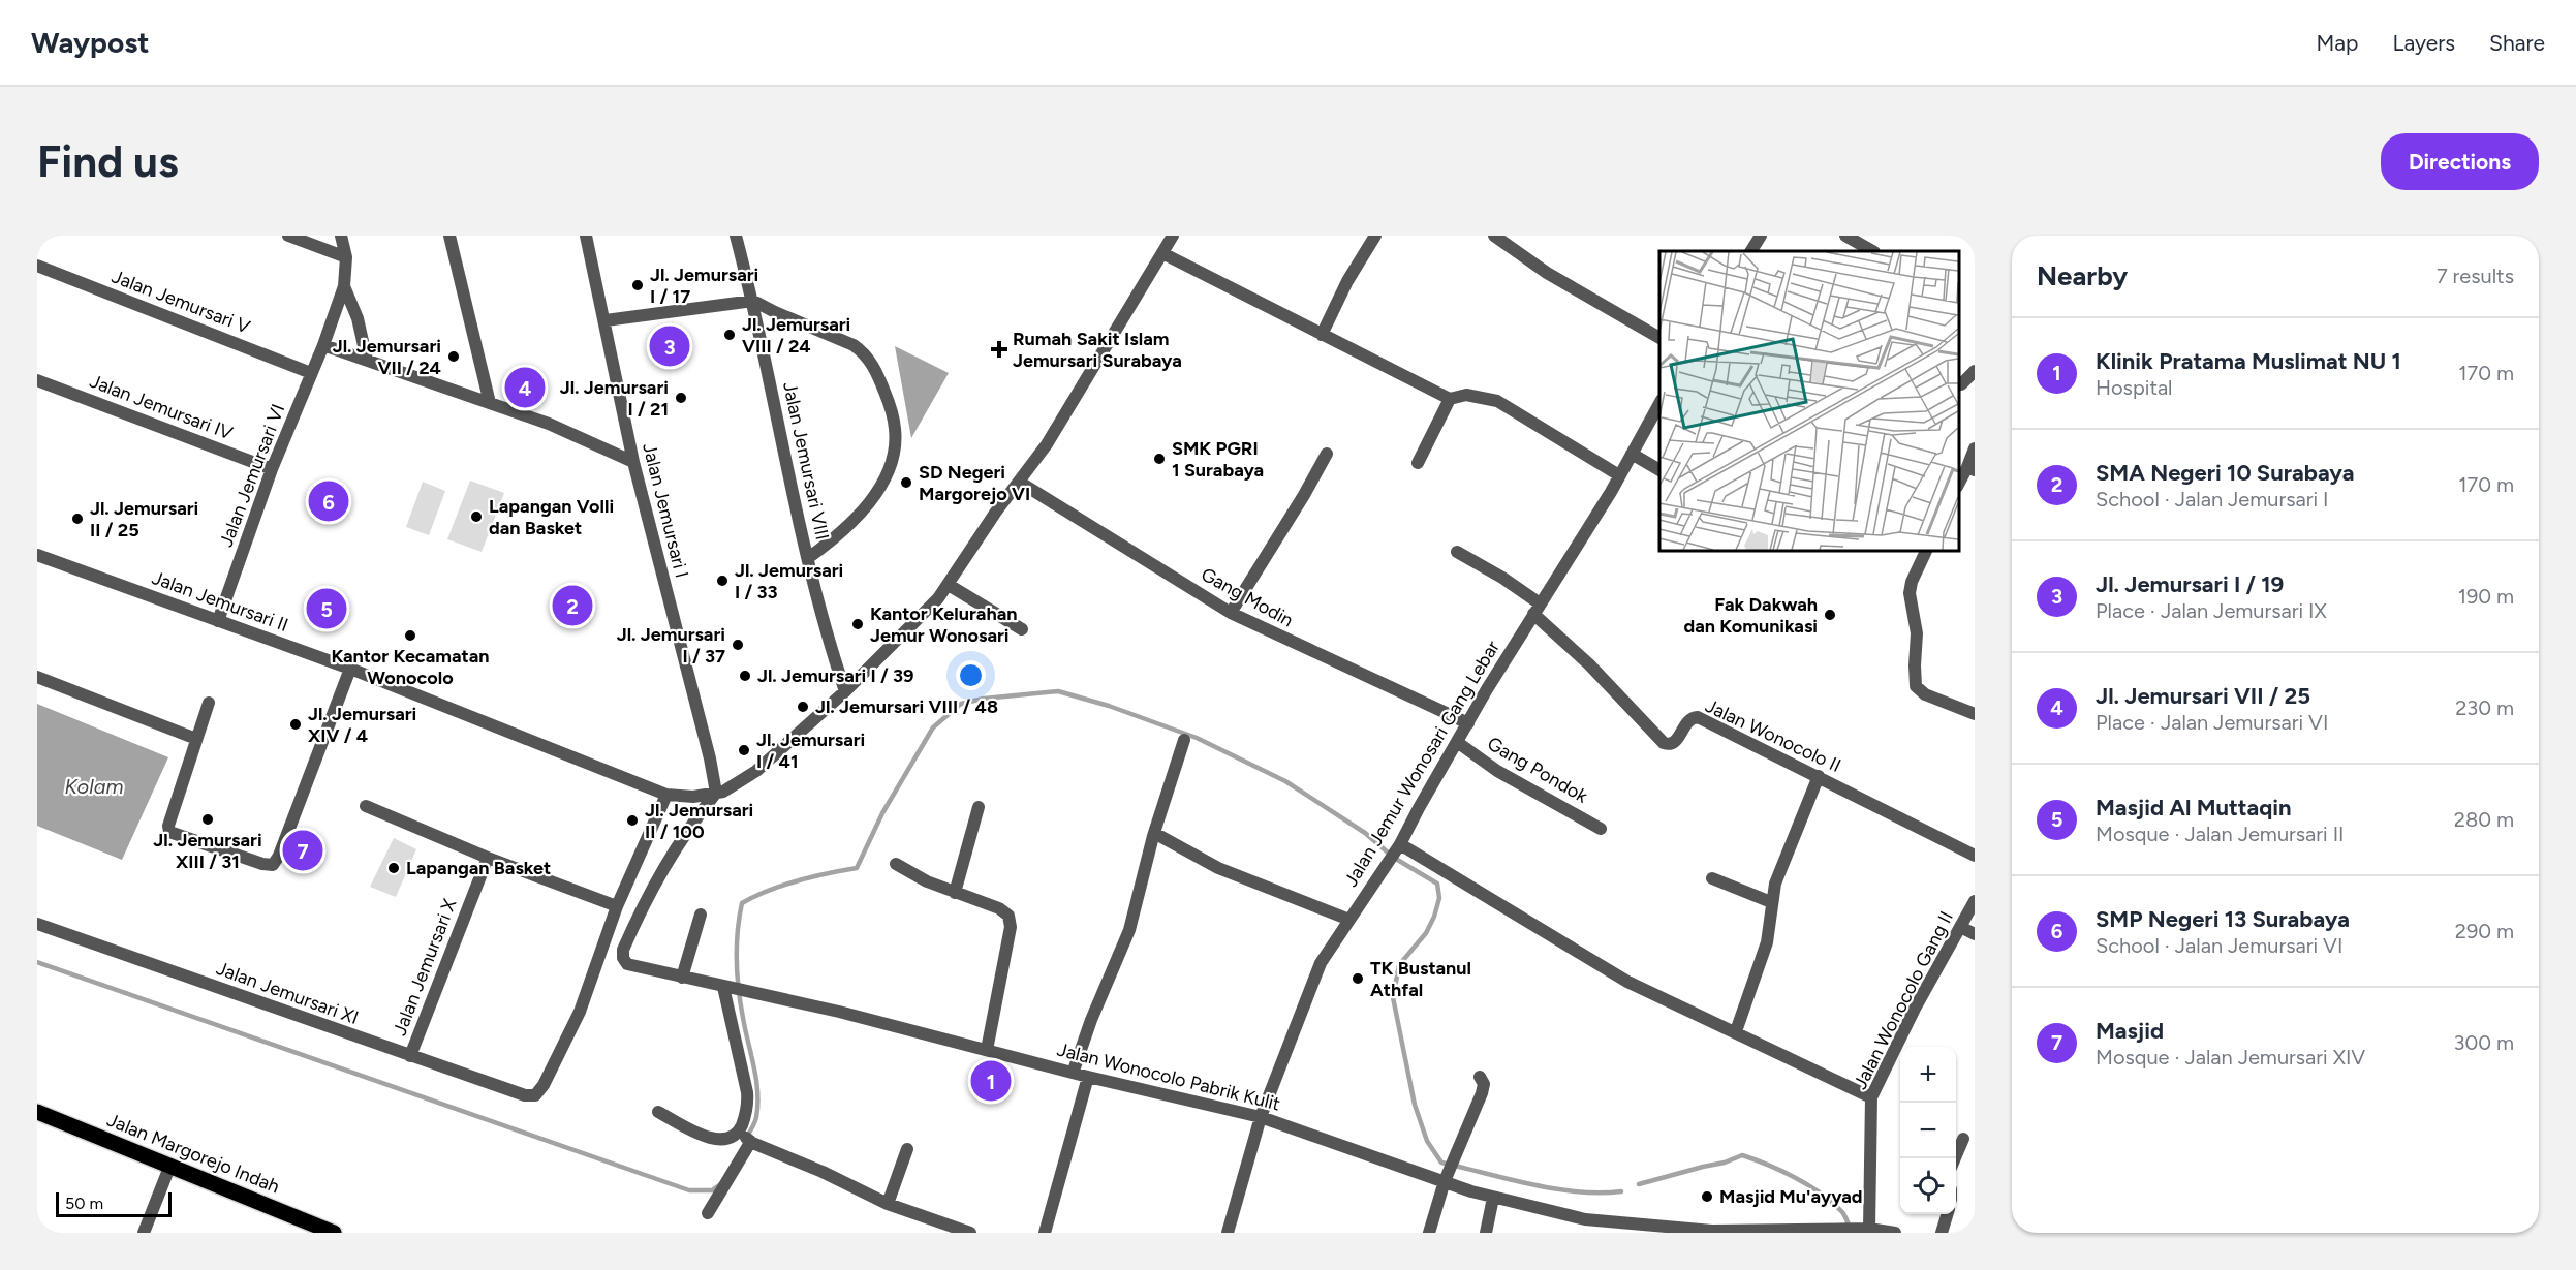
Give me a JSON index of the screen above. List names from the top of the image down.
{
  "streets": {
    "main road": ["Jalan Margorejo Indah"],
    "street": [
      "Jalan Jemursari V",
      "Jalan Jemursari IV",
      "Jalan Jemursari VIII",
      "Jalan Jemursari VI",
      "Jalan Jemursari I",
      "Gang Modin",
      "Jalan Jemursari II",
      "Jalan Wonocolo II",
      "Jalan Jemur Wonosari Gang Lebar",
      "Gang Pondok",
      "Jalan Jemursari X",
      "Jalan Jemursari XI",
      "Jalan Wonocolo Gang II",
      "Jalan Wonocolo Pabrik Kulit"
    ]
  },
  "crossings": [
    ["Jalan Jemursari V", "Jalan Jemursari VI"],
    ["Jalan Jemursari IV", "Jalan Jemursari VI"],
    ["Jalan Jemursari VI", "Jalan Jemursari II"],
    ["Jalan Jemursari I", "Jalan Wonocolo Pabrik Kulit"],
    ["Gang Modin", "Jalan Jemur Wonosari Gang Lebar"],
    ["Jalan Wonocolo II", "Jalan Jemur Wonosari Gang Lebar"],
    ["Jalan Jemur Wonosari Gang Lebar", "Gang Pondok"],
    ["Jalan Jemur Wonosari Gang Lebar", "Jalan Wonocolo Pabrik Kulit"],
    ["Jalan Jemursari X", "Jalan Jemursari XI"],
    ["Jalan Wonocolo Gang II", "Jalan Wonocolo Pabrik Kulit"]
  ],
  "water": ["Kolam"],
  "places": {
    "other": [
      "Jl. Jemursari I / 17",
      "Jl. Jemursari VIII / 24",
      "Jl. Jemursari VII / 24",
      "Jl. Jemursari I / 21",
      "SMK PGRI 1 Surabaya",
      "SD Negeri Margorejo VI",
      "Lapangan Volli dan Basket",
      "Jl. Jemursari II / 25",
      "Jl. Jemursari I / 33",
      "Fak Dakwah dan Komunikasi",
      "Kantor Kelurahan Jemur Wonosari",
      "Kantor Kecamatan Wonocolo",
      "Jl. Jemursari I / 37",
      "Jl. Jemursari I / 39",
      "Jl. Jemursari VIII / 48",
      "Jl. Jemursari XIV / 4",
      "Jl. Jemursari I / 41",
      "Jl. Jemursari XIII / 31",
      "Jl. Jemursari II / 100",
      "Lapangan Basket",
      "TK Bustanul Athfal",
      "Masjid Mu'ayyad"
    ],
    "health": ["Rumah Sakit Islam Jemursari Surabaya"]
  },
  "scale_bar": "50 m",
  "page": {
    "header": "Waypost",
    "nav": ["Map", "Layers", "Share"],
    "buttons": "Directions",
    "title": "Find us",
    "heading": ["Nearby", "7 results"],
    "list": [
      {
        "mark": "1",
        "name": "Klinik Pratama Muslimat NU 1",
        "note": "Hospital",
        "value": "170 m"
      },
      {
        "mark": "2",
        "name": "SMA Negeri 10 Surabaya",
        "note": "School · Jalan Jemursari I",
        "value": "170 m"
      },
      {
        "mark": "3",
        "name": "Jl. Jemursari I / 19",
        "note": "Place · Jalan Jemursari IX",
        "value": "190 m"
      },
      {
        "mark": "4",
        "name": "Jl. Jemursari VII / 25",
        "note": "Place · Jalan Jemursari VI",
        "value": "230 m"
      },
      {
        "mark": "5",
        "name": "Masjid Al Muttaqin",
        "note": "Mosque · Jalan Jemursari II",
        "value": "280 m"
      },
      {
        "mark": "6",
        "name": "SMP Negeri 13 Surabaya",
        "note": "School · Jalan Jemursari VI",
        "value": "290 m"
      },
      {
        "mark": "7",
        "name": "Masjid",
        "note": "Mosque · Jalan Jemursari XIV",
        "value": "300 m"
      }
    ],
    "pins": [
      "3",
      "4",
      "6",
      "2",
      "5",
      "7",
      "1"
    ],
    "map_buttons": ["+", "−"],
    "scale": "50 m"
  }
}
